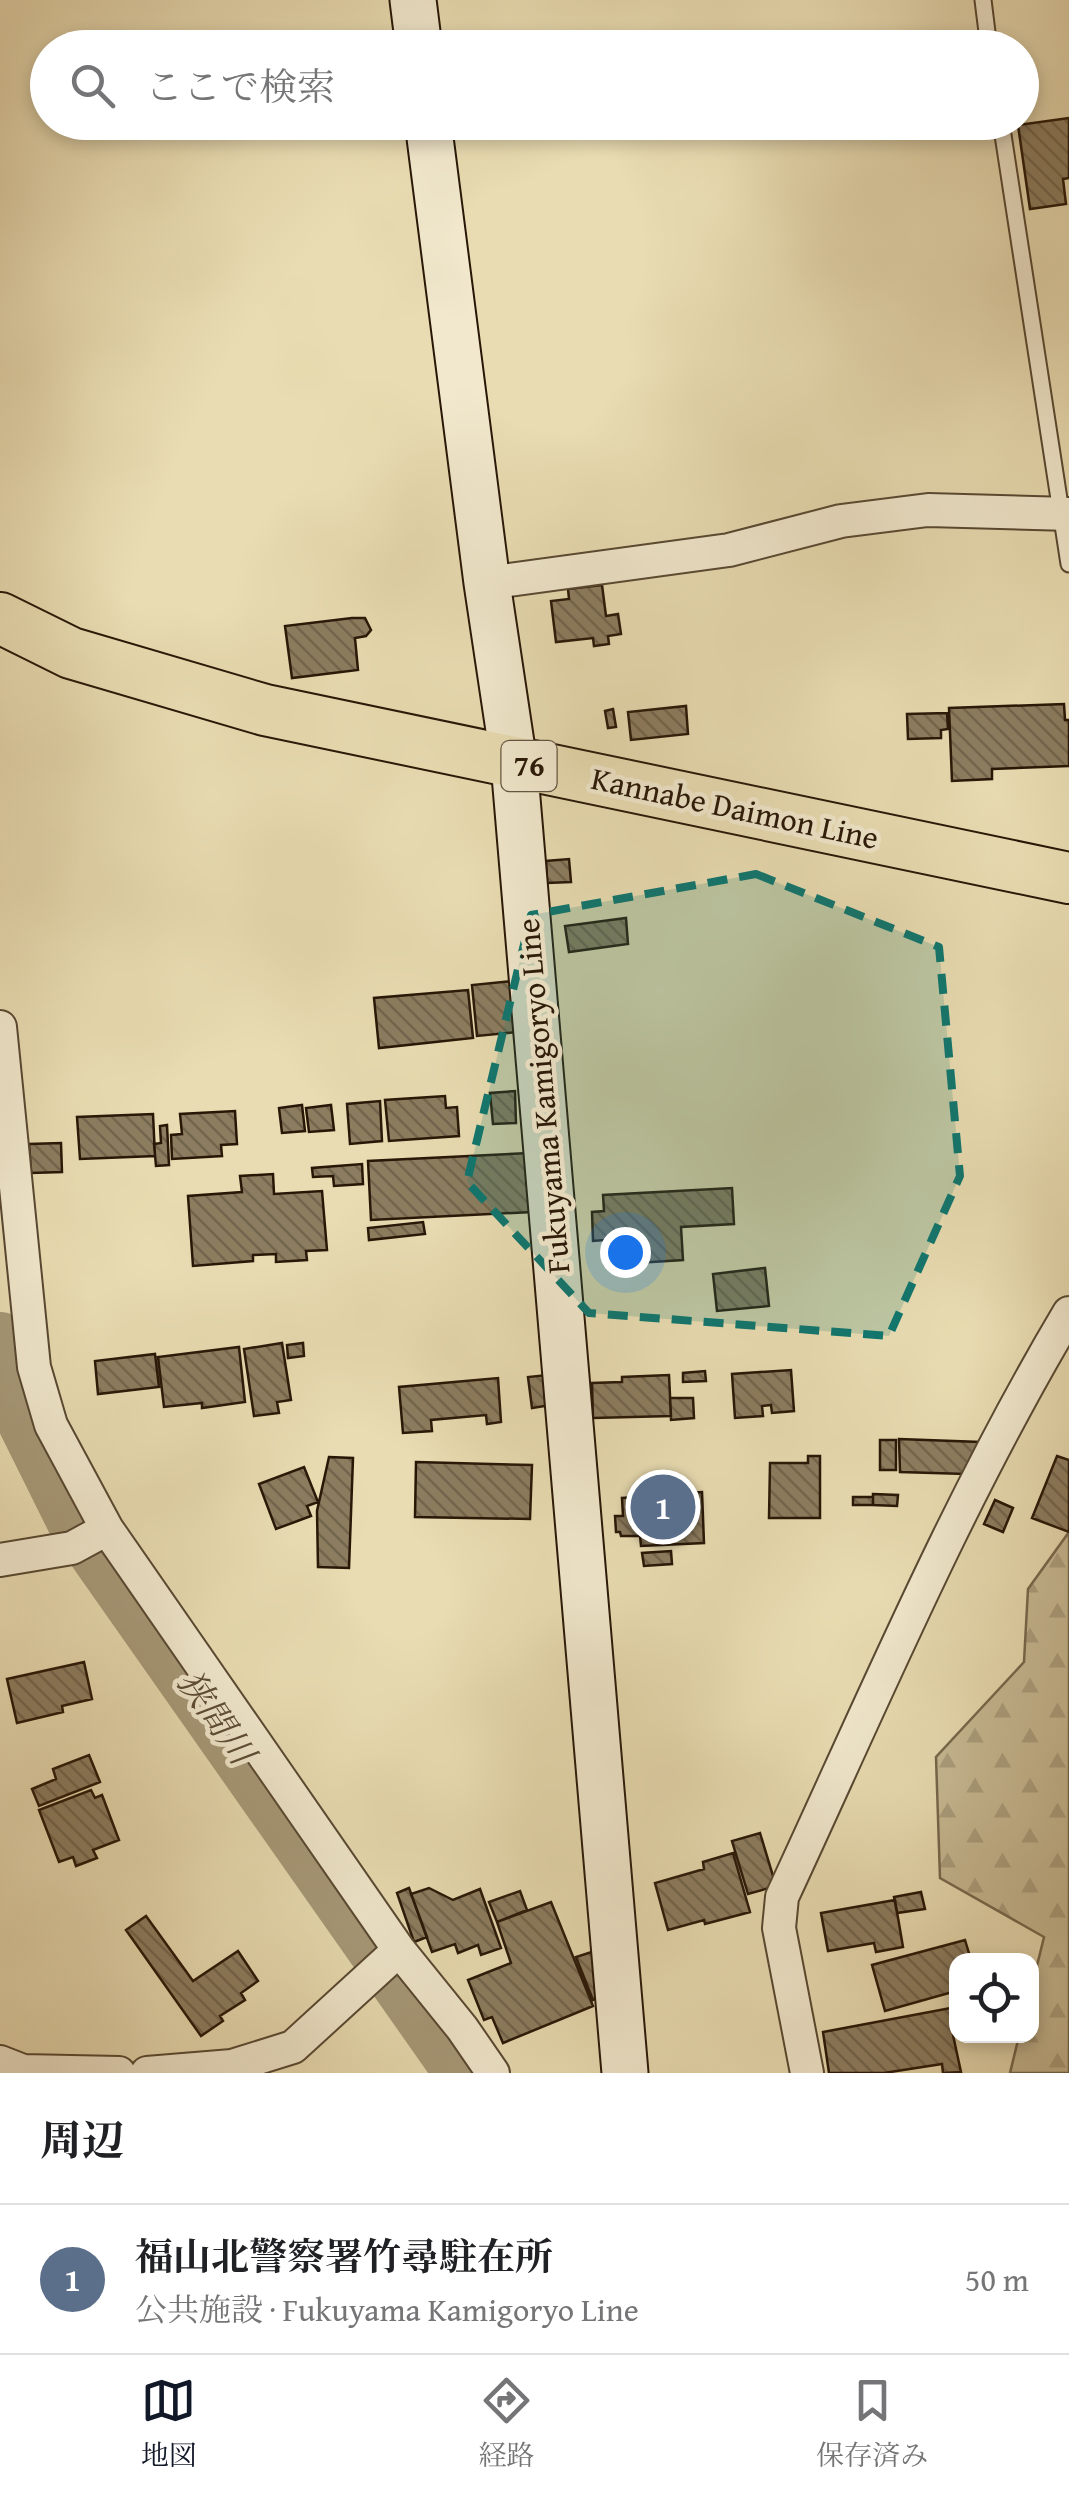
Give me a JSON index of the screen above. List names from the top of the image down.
{
  "streets": {
    "main road": ["76", "Kannabe Daimon Line", "Fukuyama Kamigoryo Line"]
  },
  "crossings": [
    ["Kannabe Daimon Line", "Fukuyama Kamigoryo Line"]
  ],
  "water": ["狭間川"],
  "page": {
    "search": "ここで検索",
    "pins": "1",
    "heading": "周辺",
    "list": [
      {
        "mark": "1",
        "name": "福山北警察署竹尋駐在所",
        "note": "公共施設 · Fukuyama Kamigoryo Line",
        "value": "50 m"
      }
    ],
    "nav": ["地図", "経路", "保存済み"]
  }
}
